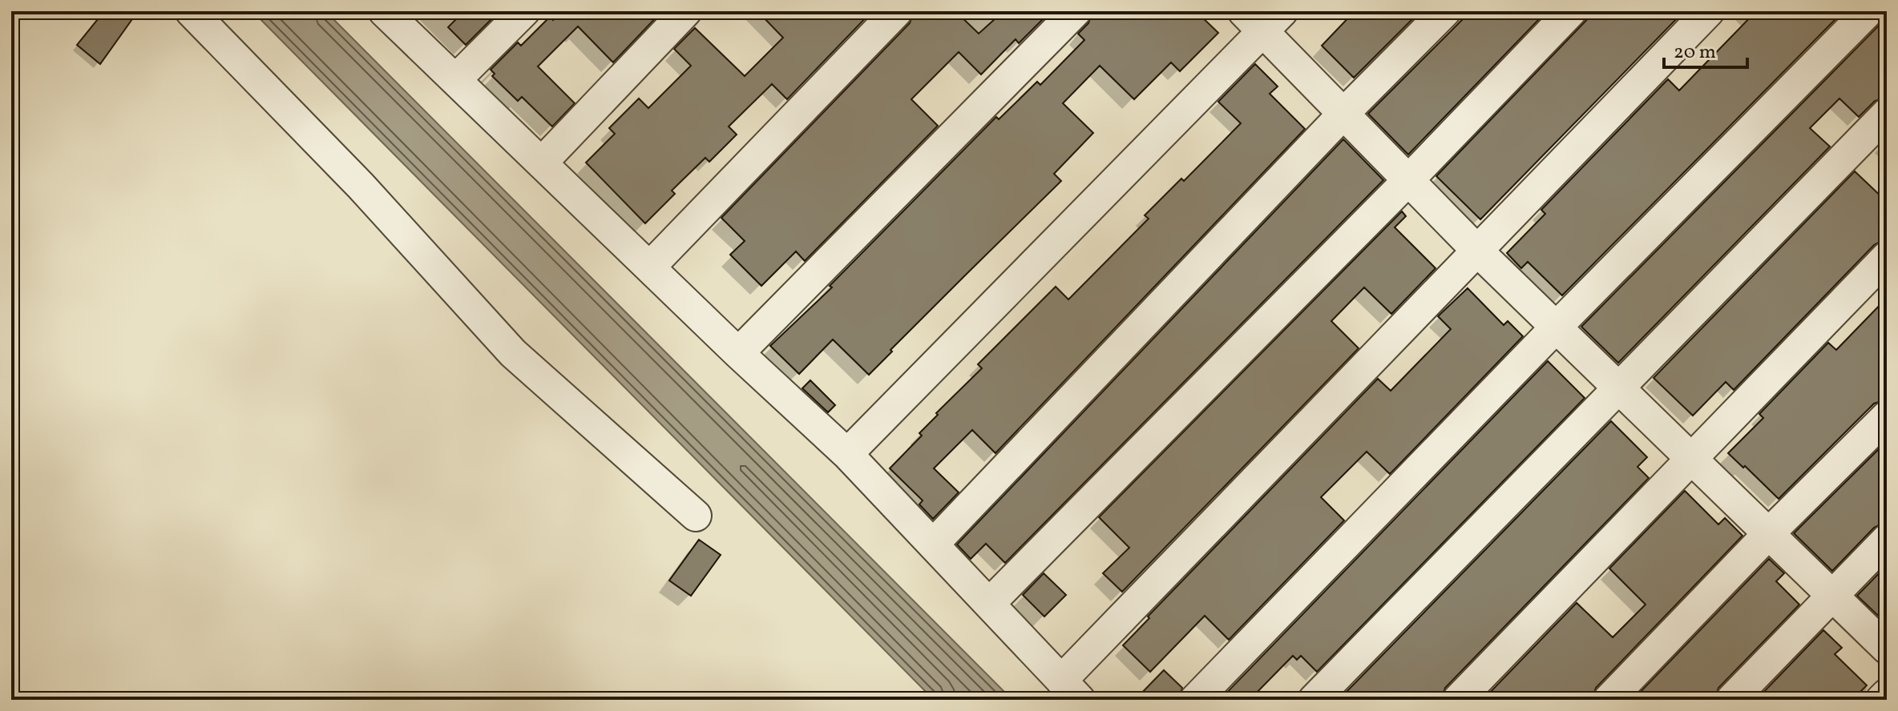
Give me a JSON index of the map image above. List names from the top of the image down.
{
  "scale_bar": "20 m"
}
